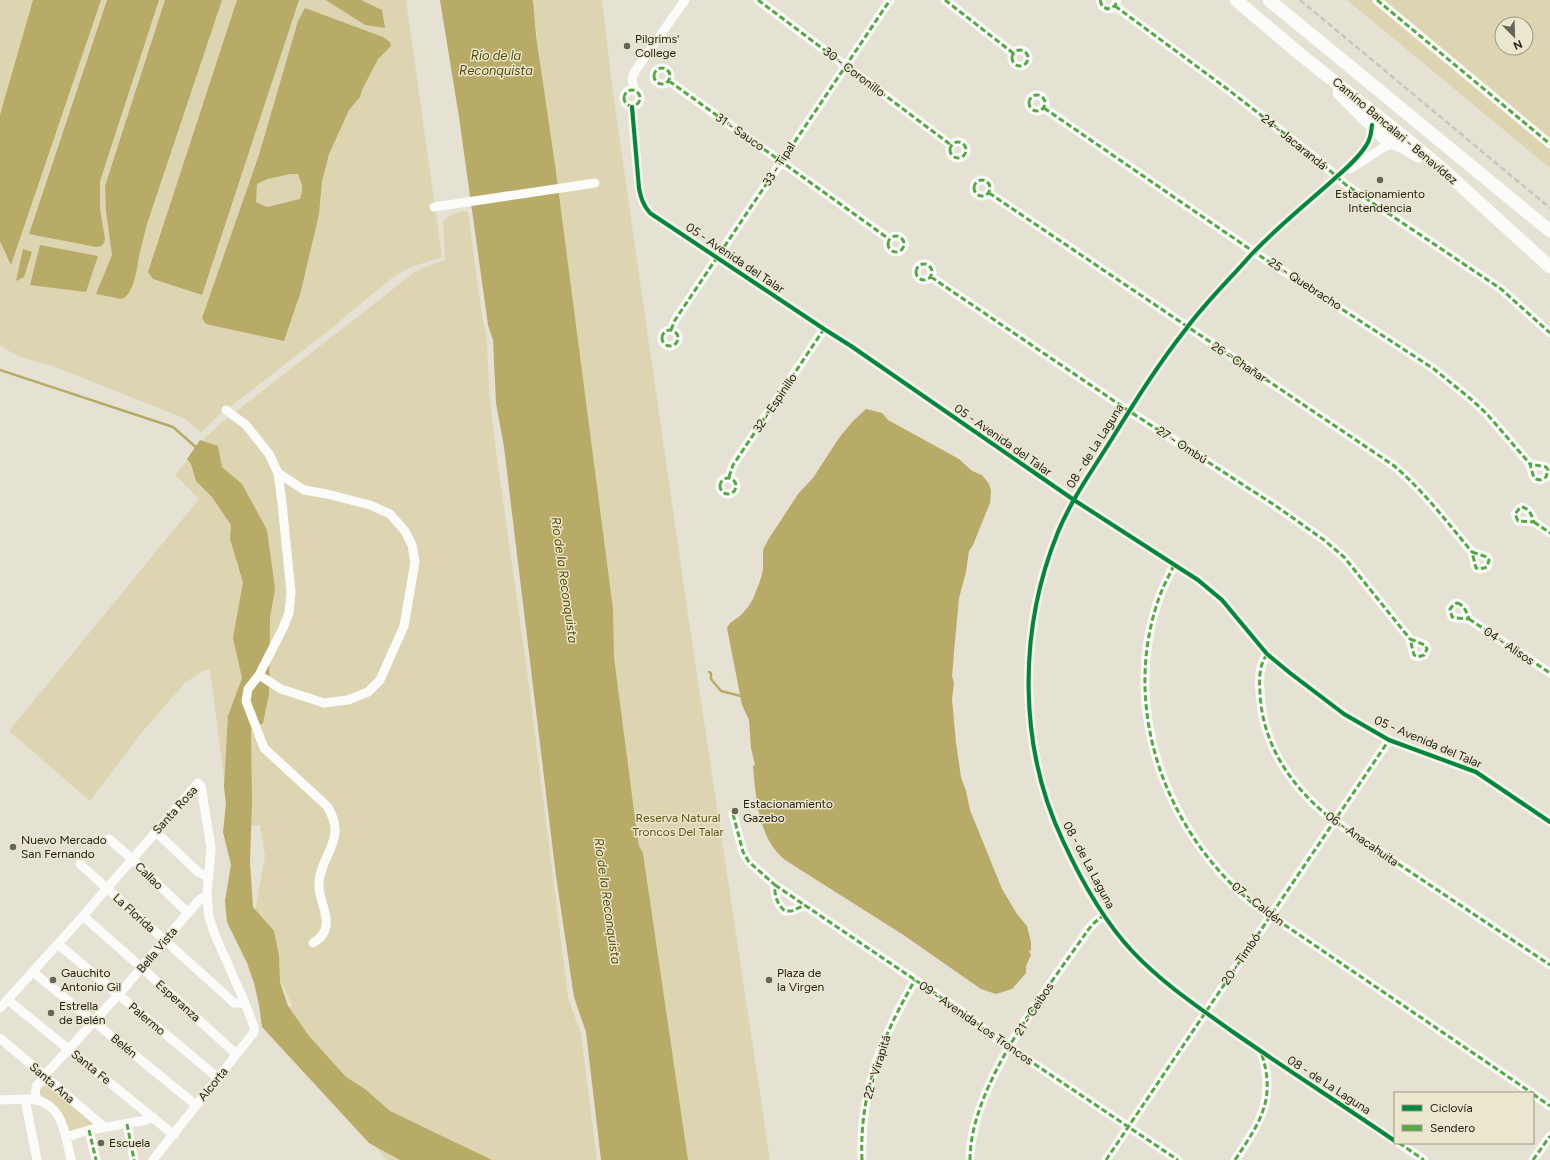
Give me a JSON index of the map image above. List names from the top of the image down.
{
  "streets": {
    "main road": ["Camino Bancalari - Benavídez"],
    "street": [
      "30 - Coronillo",
      "31 - Sauco",
      "24 - Jacarandá",
      "33 - Tipal",
      "05 - Avenida del Talar",
      "25 - Quebracho",
      "26 - Chañar",
      "32 - Espinillo",
      "27 - Ombú",
      "08 - de La Laguna",
      "04 - Alisos",
      "Santa Rosa",
      "06 - Anacahuita",
      "Callao",
      "07 - Caldén",
      "La Florida",
      "Bella Vista",
      "20 - Timbó",
      "Esperanza",
      "21 - Ceibos",
      "Palermo",
      "09 - Avenida Los Troncos",
      "Belén",
      "Santa Fe",
      "22 - Virapitá",
      "Santa Ana",
      "Alcorta"
    ]
  },
  "crossings": [
    ["30 - Coronillo", "33 - Tipal"],
    ["31 - Sauco", "33 - Tipal"],
    ["24 - Jacarandá", "08 - de La Laguna"],
    ["33 - Tipal", "05 - Avenida del Talar"],
    ["05 - Avenida del Talar", "32 - Espinillo"],
    ["05 - Avenida del Talar", "08 - de La Laguna"],
    ["05 - Avenida del Talar", "06 - Anacahuita"],
    ["05 - Avenida del Talar", "07 - Caldén"],
    ["05 - Avenida del Talar", "20 - Timbó"],
    ["25 - Quebracho", "08 - de La Laguna"],
    ["26 - Chañar", "08 - de La Laguna"],
    ["27 - Ombú", "08 - de La Laguna"],
    ["08 - de La Laguna", "20 - Timbó"],
    ["08 - de La Laguna", "21 - Ceibos"],
    ["Santa Rosa", "Callao"],
    ["Santa Rosa", "La Florida"],
    ["Santa Rosa", "Bella Vista"],
    ["Santa Rosa", "Esperanza"],
    ["Santa Rosa", "Palermo"],
    ["Santa Rosa", "Belén"],
    ["Santa Rosa", "Santa Fe"],
    ["Santa Rosa", "Alcorta"],
    ["06 - Anacahuita", "20 - Timbó"],
    ["Callao", "Bella Vista"],
    ["07 - Caldén", "20 - Timbó"],
    ["La Florida", "Bella Vista"],
    ["La Florida", "Alcorta"],
    ["Bella Vista", "Esperanza"],
    ["Bella Vista", "Palermo"],
    ["Bella Vista", "Belén"],
    ["Bella Vista", "Santa Fe"],
    ["Bella Vista", "Santa Ana"],
    ["20 - Timbó", "09 - Avenida Los Troncos"],
    ["Esperanza", "Alcorta"],
    ["21 - Ceibos", "09 - Avenida Los Troncos"],
    ["Palermo", "Alcorta"],
    ["09 - Avenida Los Troncos", "22 - Virapitá"],
    ["Belén", "Alcorta"],
    ["Santa Fe", "Alcorta"]
  ],
  "water": ["Río de la Reconquista"],
  "parks": ["Reserva Natural Troncos Del Talar"],
  "places": [
    "Pilgrims' College",
    "Estacionamiento Intendencia",
    "Estacionamiento Gazebo",
    "Nuevo Mercado San Fernando",
    "Gauchito Antonio Gil",
    "Plaza de la Virgen",
    "Estrella de Belén",
    "Escuela"
  ],
  "legend": ["Ciclovía", "Sendero"],
  "north": "bottom right"
}
